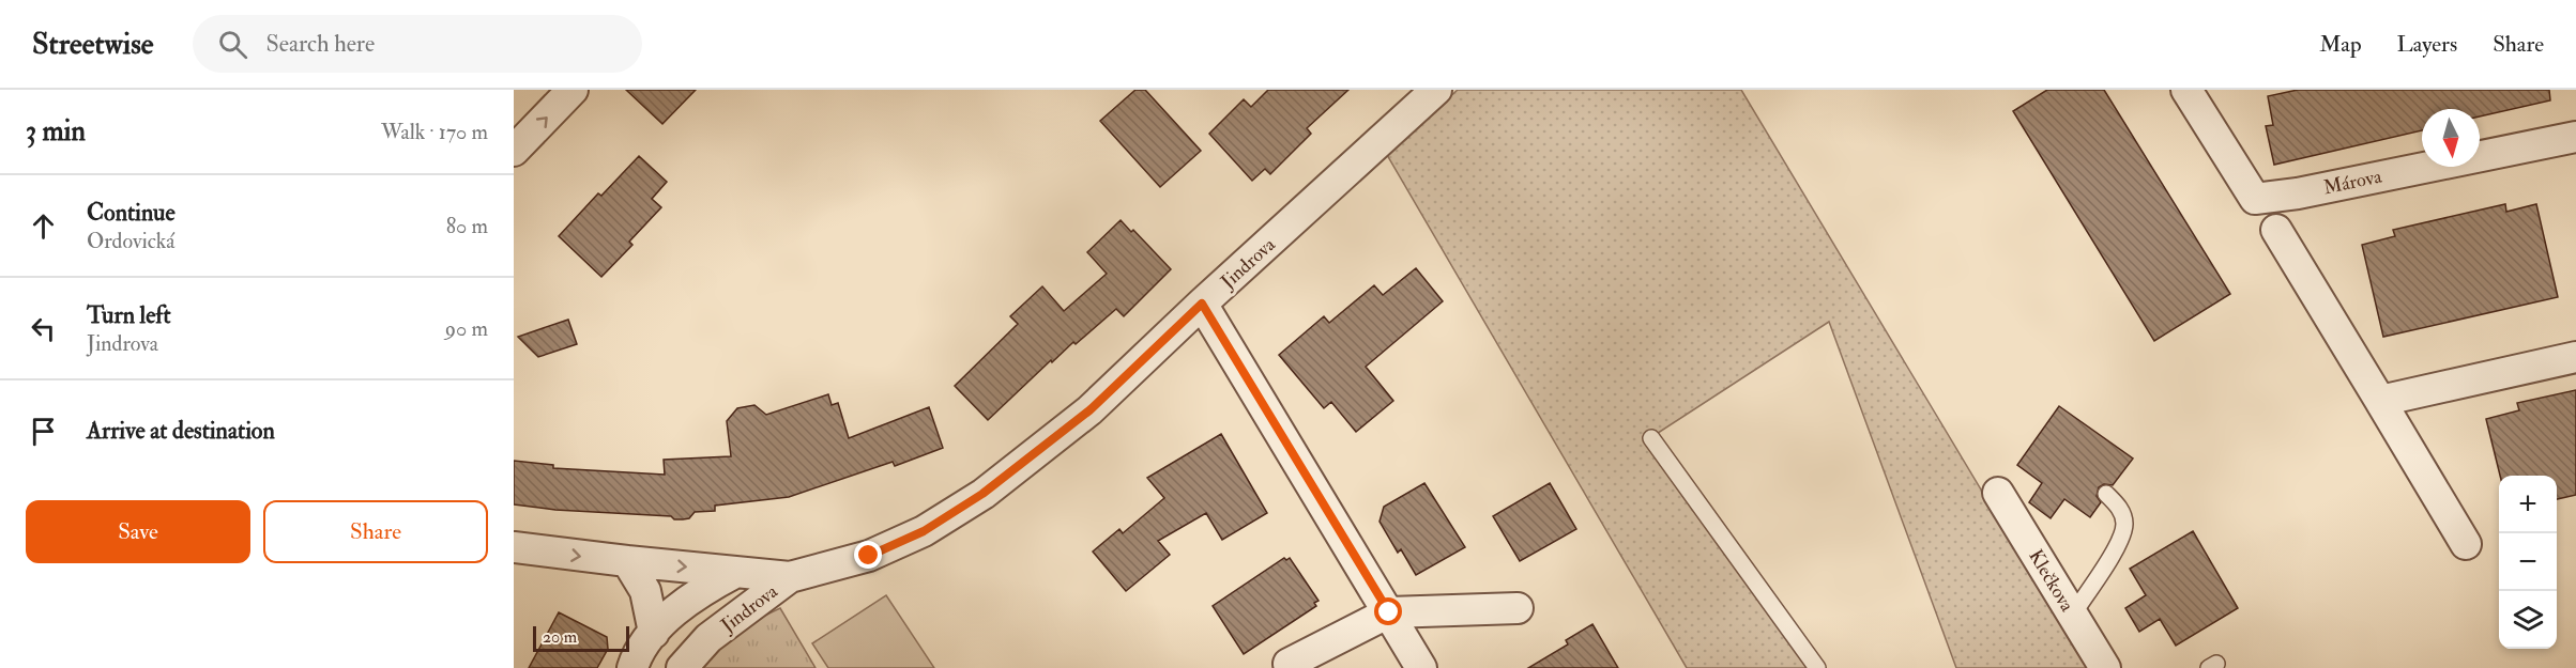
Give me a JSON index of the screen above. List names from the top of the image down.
{
  "streets": {
    "street": ["Márova", "Jindrova", "Klečkova"]
  },
  "scale_bar": "20 m",
  "north": "bottom",
  "page": {
    "header": "Streetwise",
    "search": "Search here",
    "nav": ["Map", "Layers", "Share"],
    "heading": ["3 min", "Walk · 170 m"],
    "list": [
      ["Continue", "Ordovická", "80 m"],
      ["Turn left", "Jindrova", "90 m"],
      "Arrive at destination"
    ],
    "map_buttons": ["+", "−"],
    "buttons": ["Save", "Share"],
    "scale": "20 m"
  }
}
